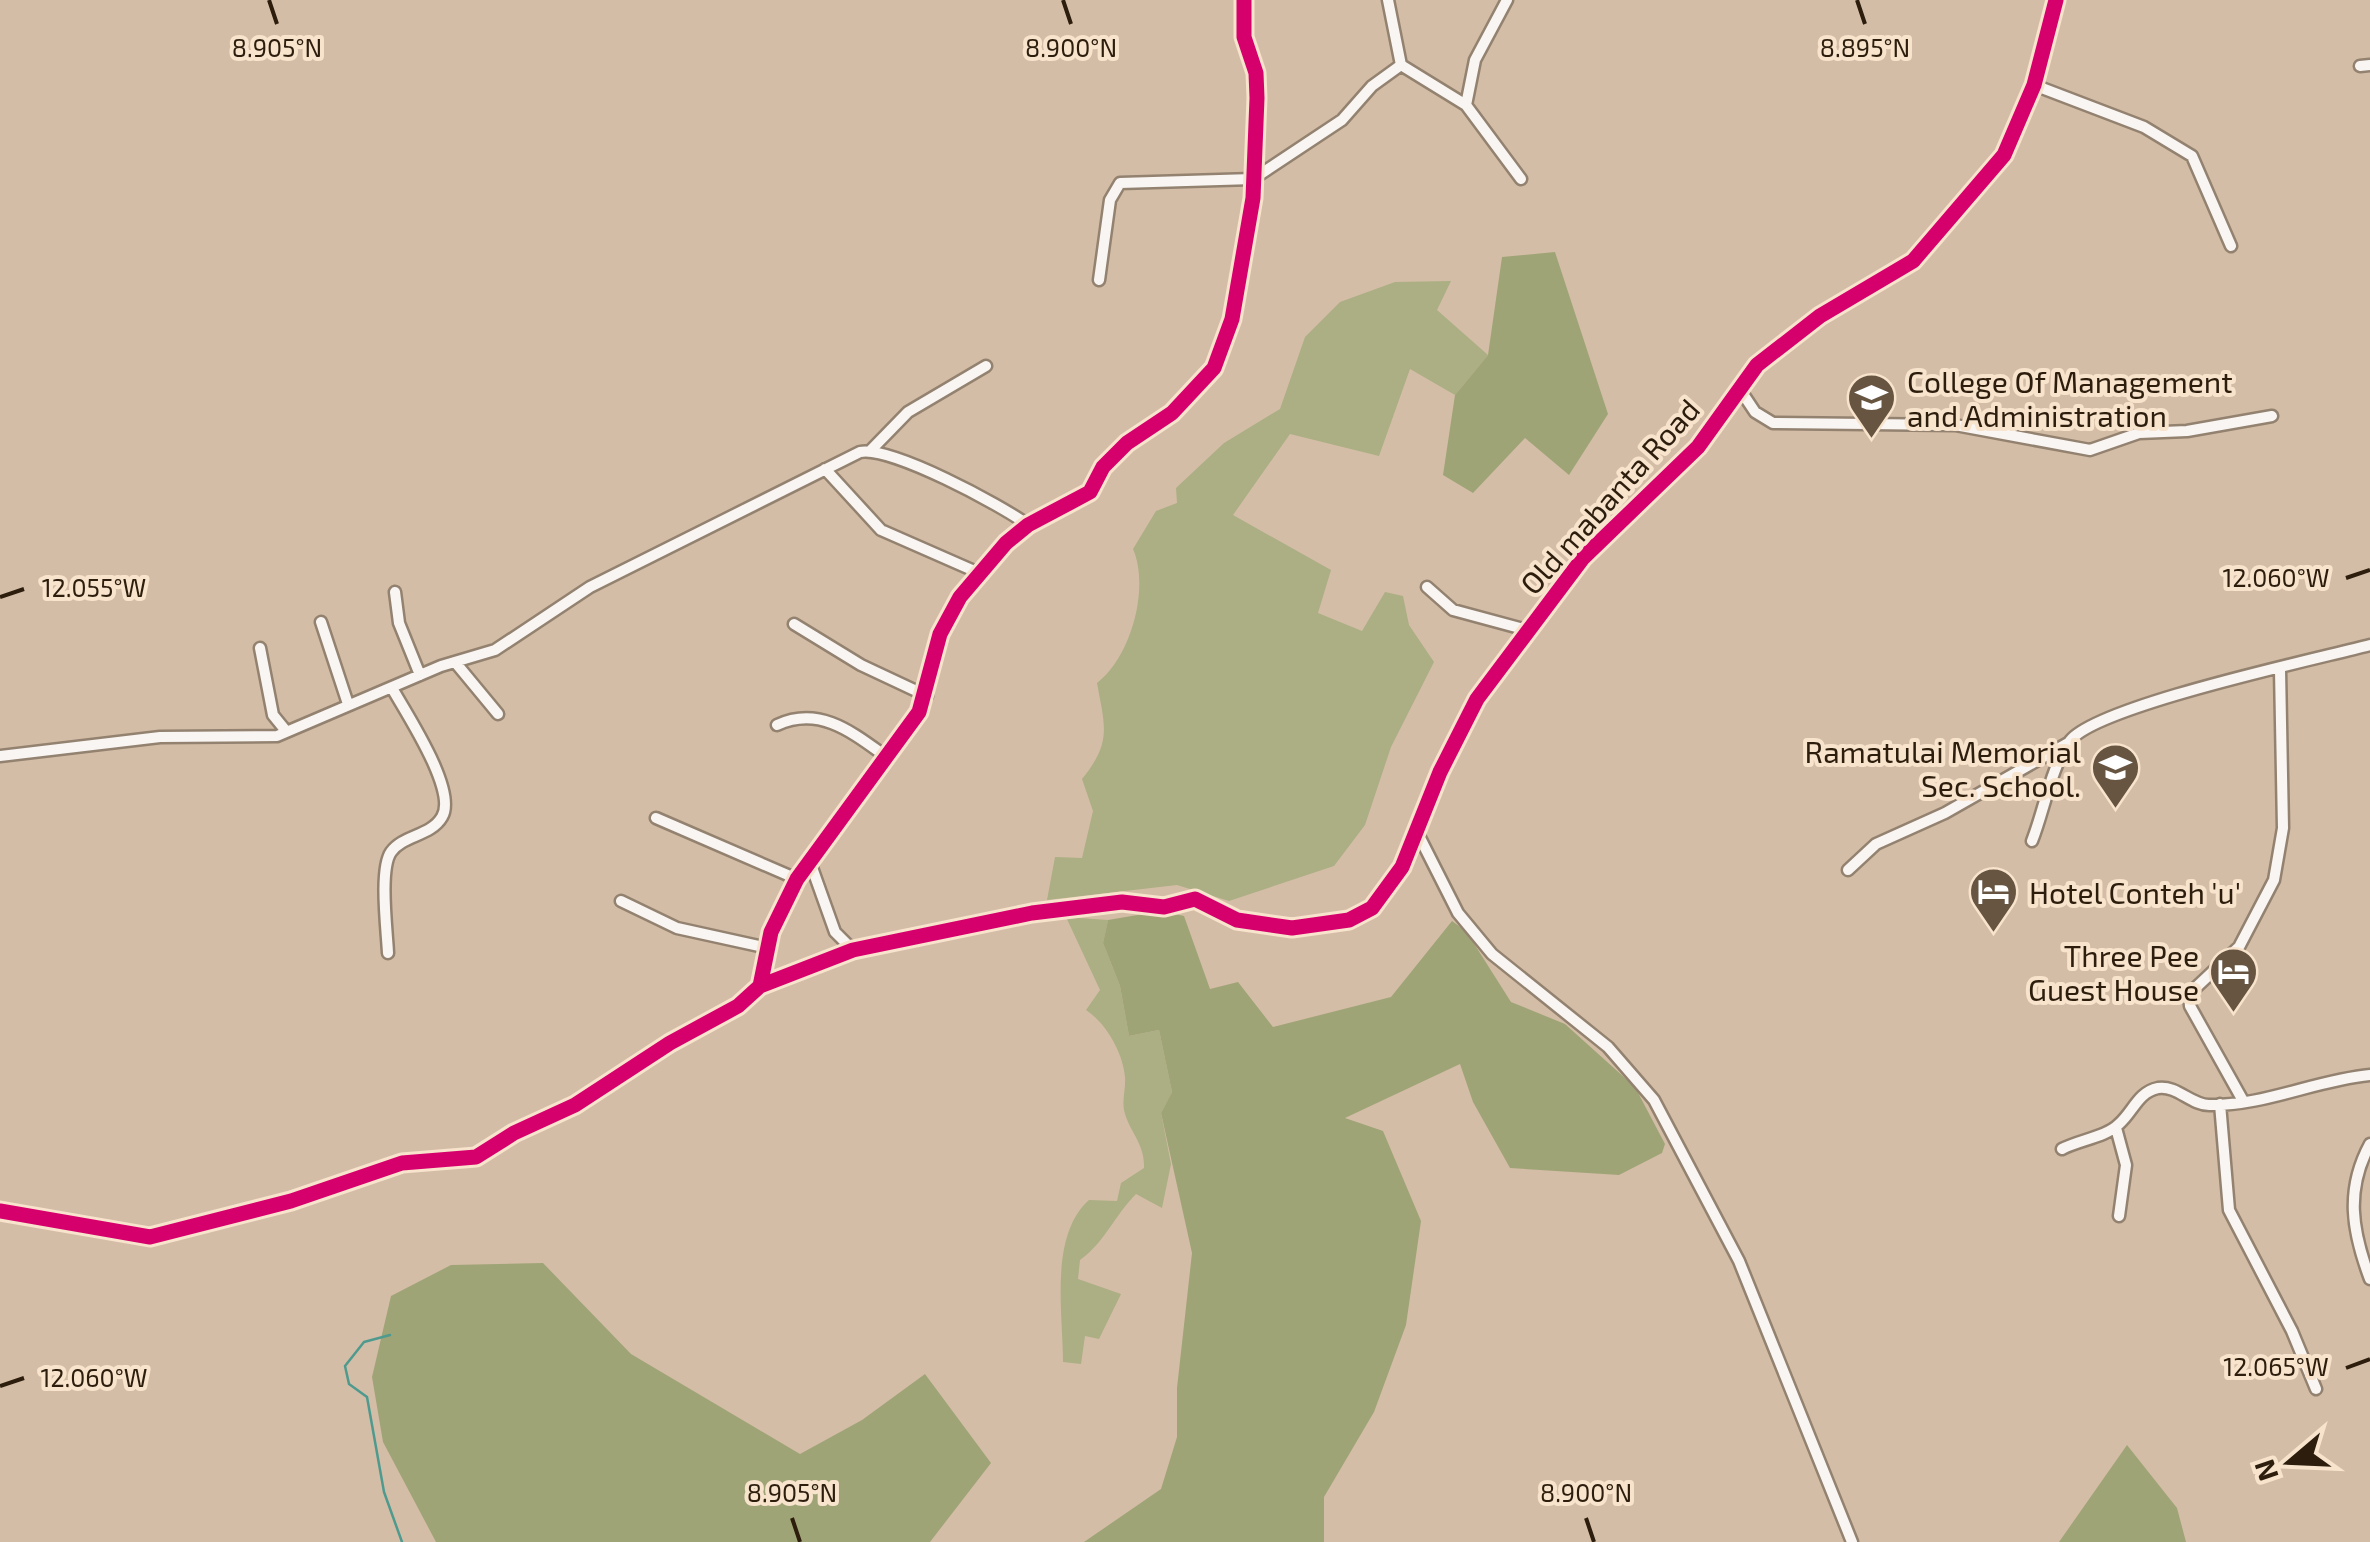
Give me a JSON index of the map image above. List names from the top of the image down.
{
  "streets": {
    "street": ["Old mabanta Road"]
  },
  "places": {
    "school or university": ["College Of Management and Administration", "Ramatulai Memorial Sec. School."],
    "hotel": ["Hotel Conteh 'u'", "Three Pee Guest House"]
  },
  "north": "left",
  "coordinates": [
    "8.905°N",
    "8.900°N",
    "8.895°N",
    "12.060°W",
    "12.055°W",
    "12.065°W"
  ]
}
